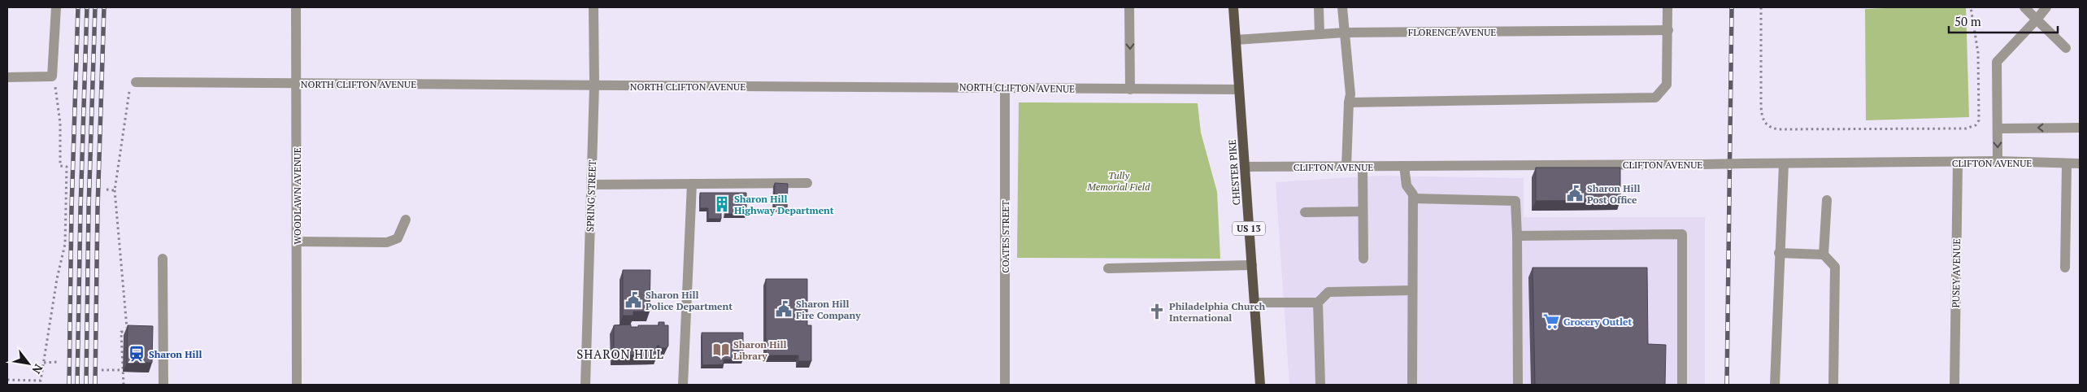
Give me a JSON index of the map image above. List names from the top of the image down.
{
  "streets": {
    "main road": ["CHESTER PIKE", "US 13"],
    "street": [
      "FLORENCE AVENUE",
      "NORTH CLIFTON AVENUE",
      "CLIFTON AVENUE",
      "WOODLAWN AVENUE",
      "SPRING STREET",
      "COATES STREET",
      "PUSEY AVENUE"
    ]
  },
  "crossings": [
    ["FLORENCE AVENUE", "CHESTER PIKE"],
    ["NORTH CLIFTON AVENUE", "CHESTER PIKE"],
    ["NORTH CLIFTON AVENUE", "WOODLAWN AVENUE"],
    ["NORTH CLIFTON AVENUE", "SPRING STREET"],
    ["NORTH CLIFTON AVENUE", "COATES STREET"],
    ["CLIFTON AVENUE", "CHESTER PIKE"],
    ["CLIFTON AVENUE", "PUSEY AVENUE"]
  ],
  "districts": ["SHARON HILL"],
  "parks": ["Tully Memorial Field"],
  "places": {
    "public building": ["Sharon Hill Post Office", "Sharon Hill Police Department", "Sharon Hill Fire Company"],
    "building": ["Sharon Hill Highway Department"],
    "church": ["Philadelphia Church International"],
    "supermarket": ["Grocery Outlet"],
    "library": ["Sharon Hill Library"],
    "station": ["Sharon Hill"]
  },
  "scale_bar": "50 m",
  "north": "bottom right"
}
